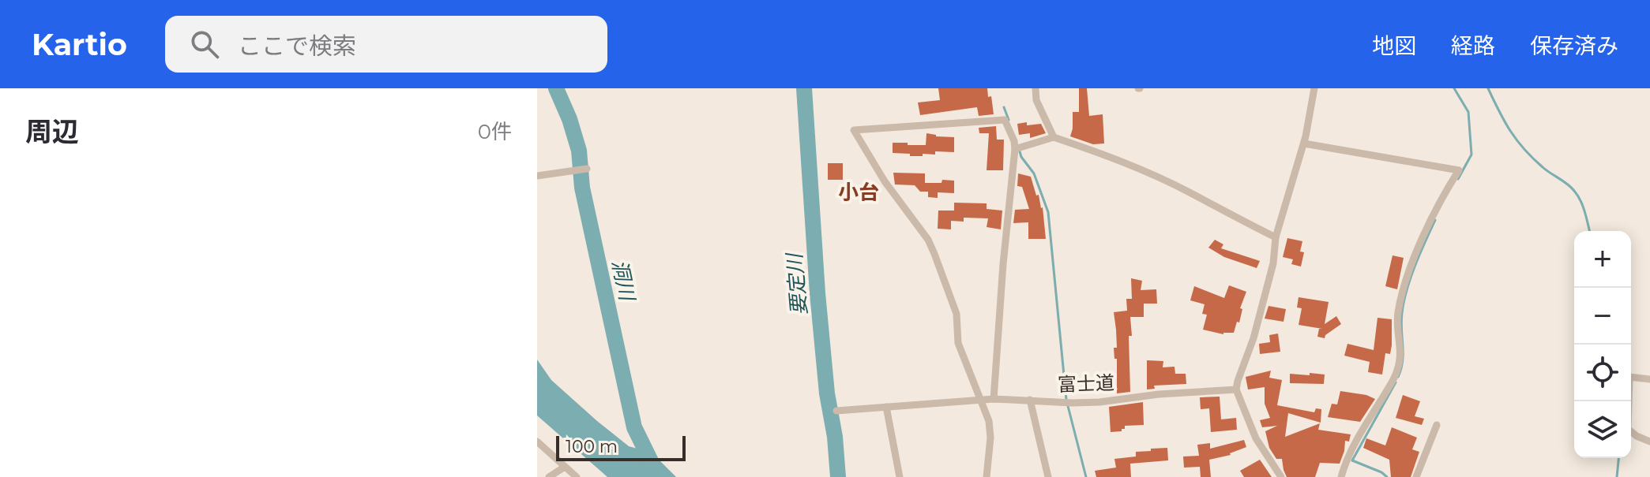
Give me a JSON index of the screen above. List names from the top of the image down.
{
  "streets": {
    "street": ["富士道"]
  },
  "districts": ["小台"],
  "water": ["洞川", "要定川"],
  "scale_bar": "100 m",
  "page": {
    "header": "Kartio",
    "search": "ここで検索",
    "nav": ["地図", "経路", "保存済み"],
    "heading": ["周辺", "0件"],
    "map_buttons": ["+", "−"],
    "scale": "100 m"
  }
}
